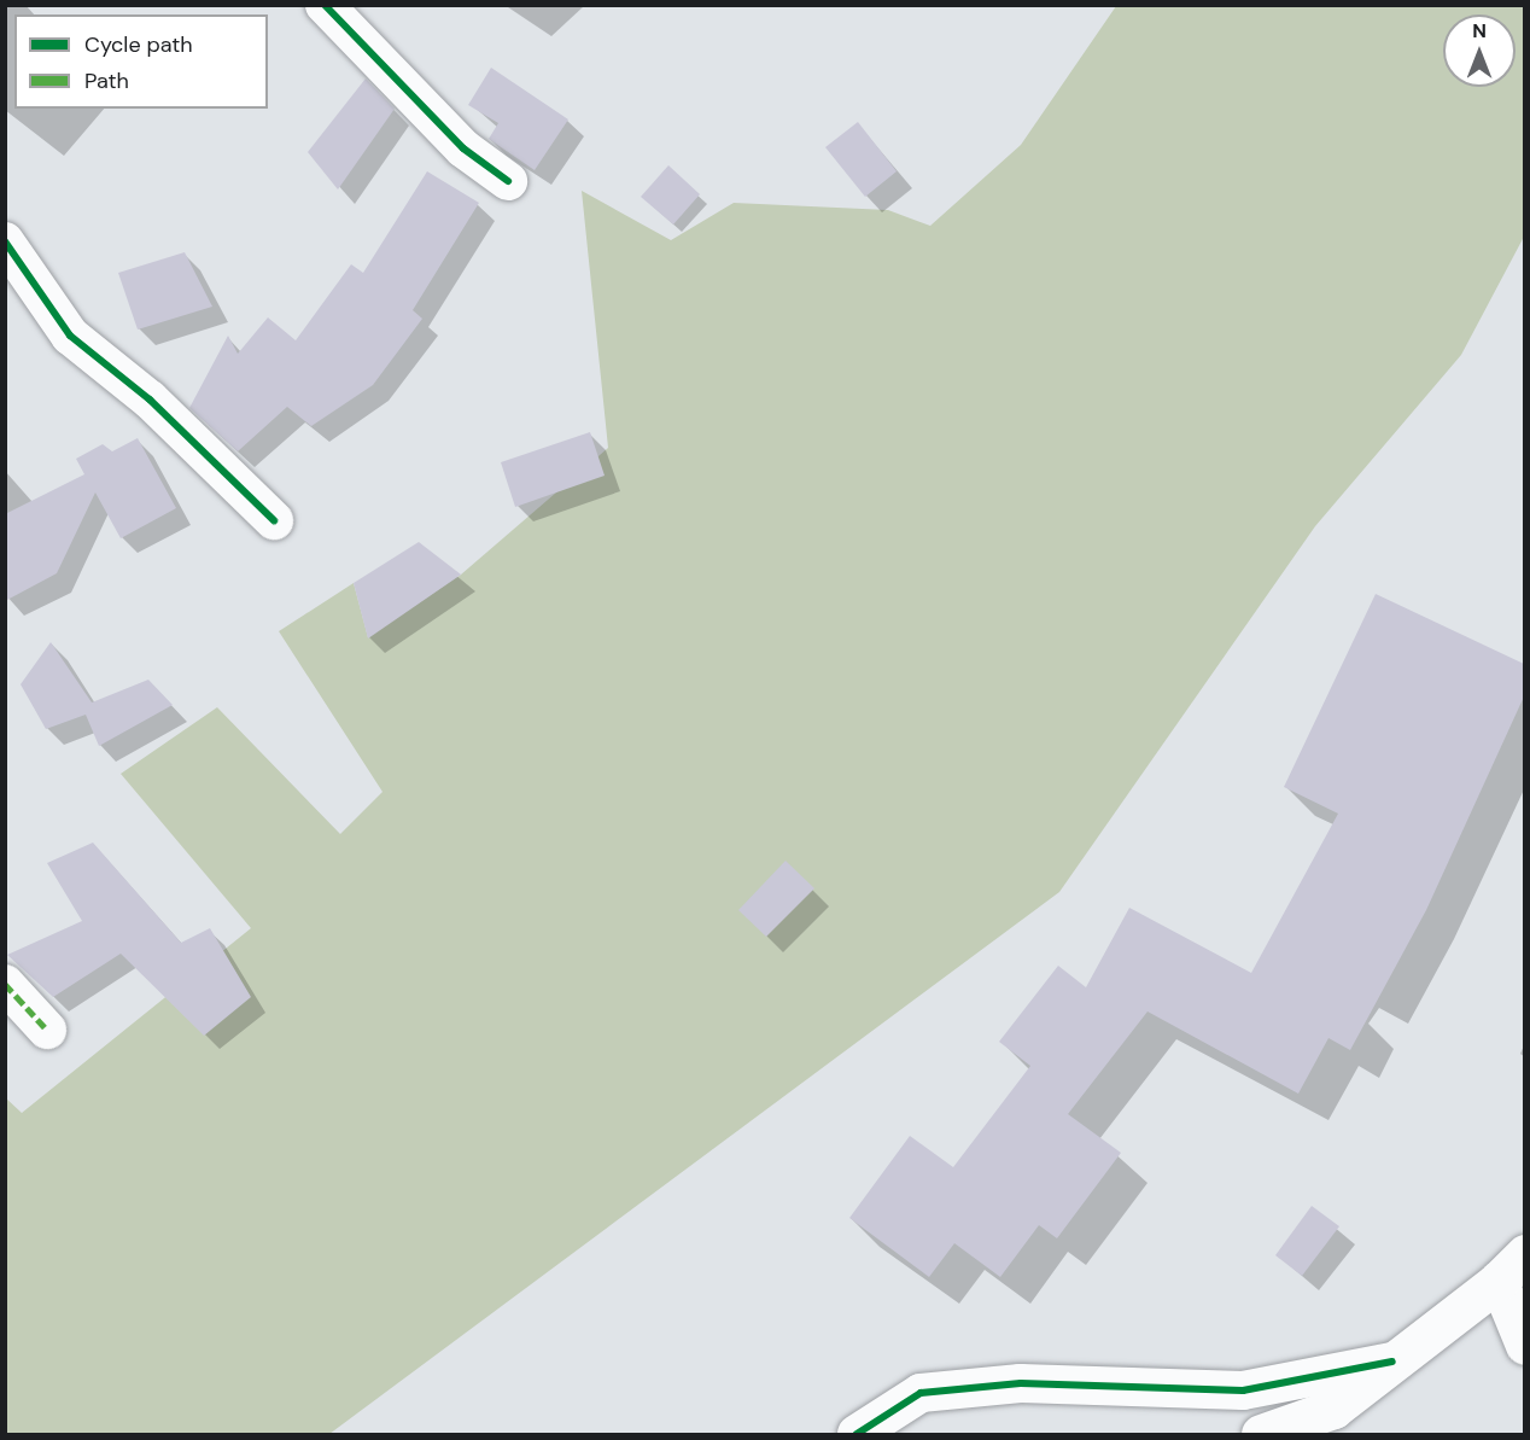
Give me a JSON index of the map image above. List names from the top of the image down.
{
  "legend": ["Cycle path", "Path"],
  "north": "top"
}
